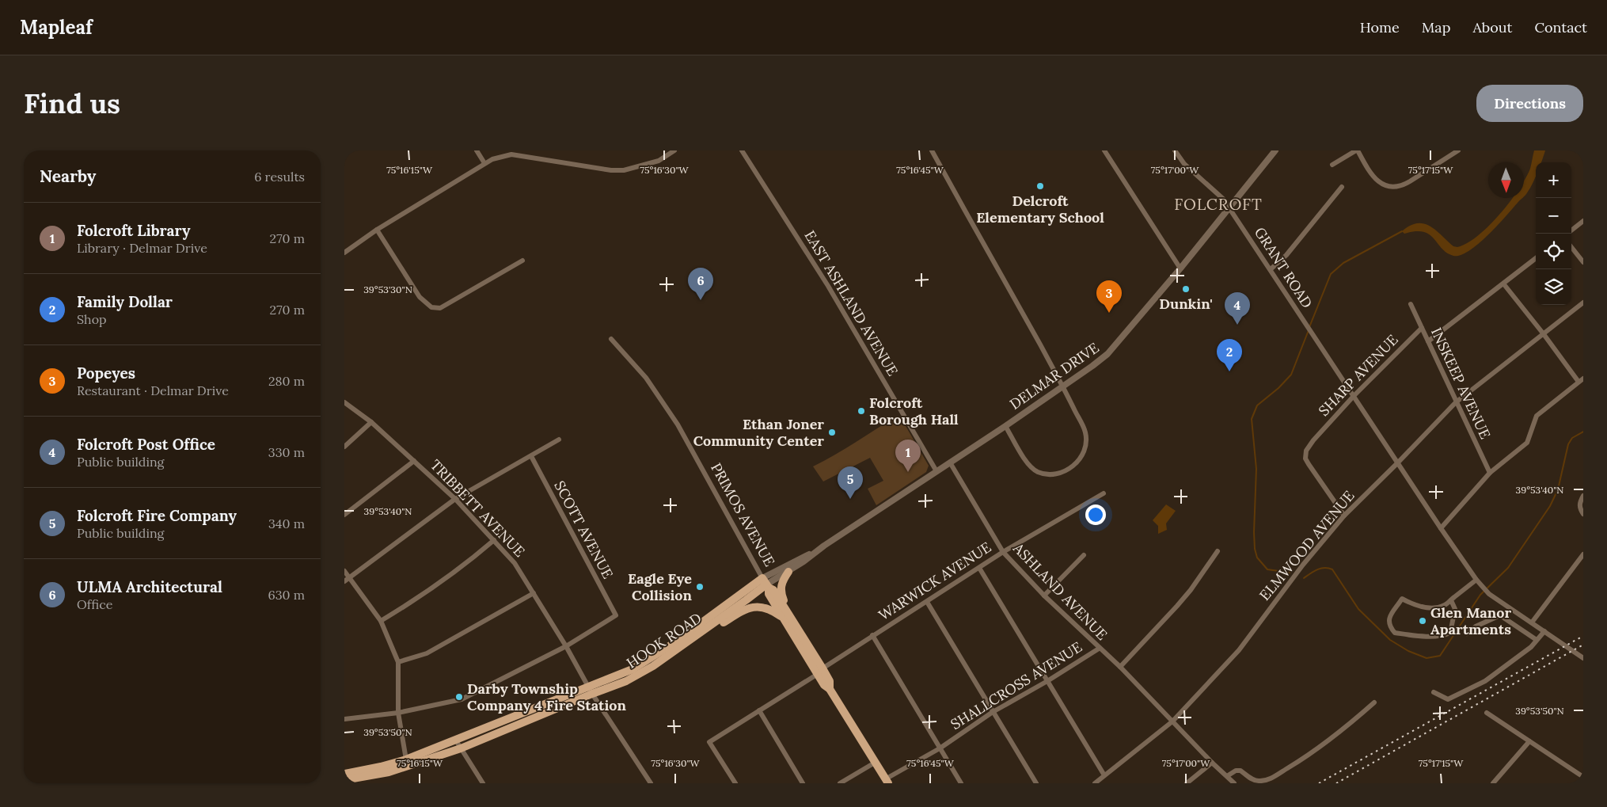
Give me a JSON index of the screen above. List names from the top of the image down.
{
  "streets": {
    "main road": ["PRIMOS AVENUE", "HOOK ROAD"],
    "street": [
      "GRANT ROAD",
      "EAST ASHLAND AVENUE",
      "SHARP AVENUE",
      "DELMAR DRIVE",
      "INSKEEP AVENUE",
      "TRIBBETT AVENUE",
      "SCOTT AVENUE",
      "ELMWOOD AVENUE",
      "WARWICK AVENUE",
      "ASHLAND AVENUE",
      "SHALLCROSS AVENUE"
    ]
  },
  "crossings": [
    ["GRANT ROAD", "SHARP AVENUE"],
    ["GRANT ROAD", "DELMAR DRIVE"],
    ["GRANT ROAD", "ELMWOOD AVENUE"],
    ["EAST ASHLAND AVENUE", "DELMAR DRIVE"],
    ["SHARP AVENUE", "INSKEEP AVENUE"],
    ["SHARP AVENUE", "ELMWOOD AVENUE"],
    ["DELMAR DRIVE", "PRIMOS AVENUE"],
    ["DELMAR DRIVE", "ASHLAND AVENUE"],
    ["DELMAR DRIVE", "HOOK ROAD"],
    ["INSKEEP AVENUE", "ELMWOOD AVENUE"],
    ["TRIBBETT AVENUE", "SCOTT AVENUE"],
    ["TRIBBETT AVENUE", "HOOK ROAD"],
    ["PRIMOS AVENUE", "WARWICK AVENUE"],
    ["PRIMOS AVENUE", "HOOK ROAD"],
    ["PRIMOS AVENUE", "SHALLCROSS AVENUE"],
    ["ELMWOOD AVENUE", "ASHLAND AVENUE"],
    ["WARWICK AVENUE", "ASHLAND AVENUE"],
    ["ASHLAND AVENUE", "SHALLCROSS AVENUE"]
  ],
  "districts": ["FOLCROFT"],
  "places": [
    "Delcroft Elementary School",
    "Dunkin'",
    "Folcroft Borough Hall",
    "Ethan Joner Community Center",
    "Eagle Eye Collision",
    "Glen Manor Apartments",
    "Darby Township Company 4 Fire Station"
  ],
  "north": "bottom",
  "page": {
    "header": "Mapleaf",
    "nav": [
      "Home",
      "Map",
      "About",
      "Contact"
    ],
    "buttons": "Directions",
    "title": "Find us",
    "heading": ["Nearby", "6 results"],
    "map_buttons": ["+", "−"],
    "list": [
      {
        "mark": "1",
        "name": "Folcroft Library",
        "note": "Library · Delmar Drive",
        "value": "270 m"
      },
      {
        "mark": "2",
        "name": "Family Dollar",
        "note": "Shop",
        "value": "270 m"
      },
      {
        "mark": "3",
        "name": "Popeyes",
        "note": "Restaurant · Delmar Drive",
        "value": "280 m"
      },
      {
        "mark": "4",
        "name": "Folcroft Post Office",
        "note": "Public building",
        "value": "330 m"
      },
      {
        "mark": "5",
        "name": "Folcroft Fire Company",
        "note": "Public building",
        "value": "340 m"
      },
      {
        "mark": "6",
        "name": "ULMA Architectural",
        "note": "Office",
        "value": "630 m"
      }
    ],
    "pins": [
      "6",
      "3",
      "4",
      "2",
      "1",
      "5"
    ]
  },
  "coordinates": [
    "75°16'15\"W",
    "75°16'30\"W",
    "75°16'45\"W",
    "75°17'00\"W",
    "75°17'15\"W",
    "39°53'30\"N",
    "39°53'40\"N",
    "39°53'50\"N"
  ]
}
